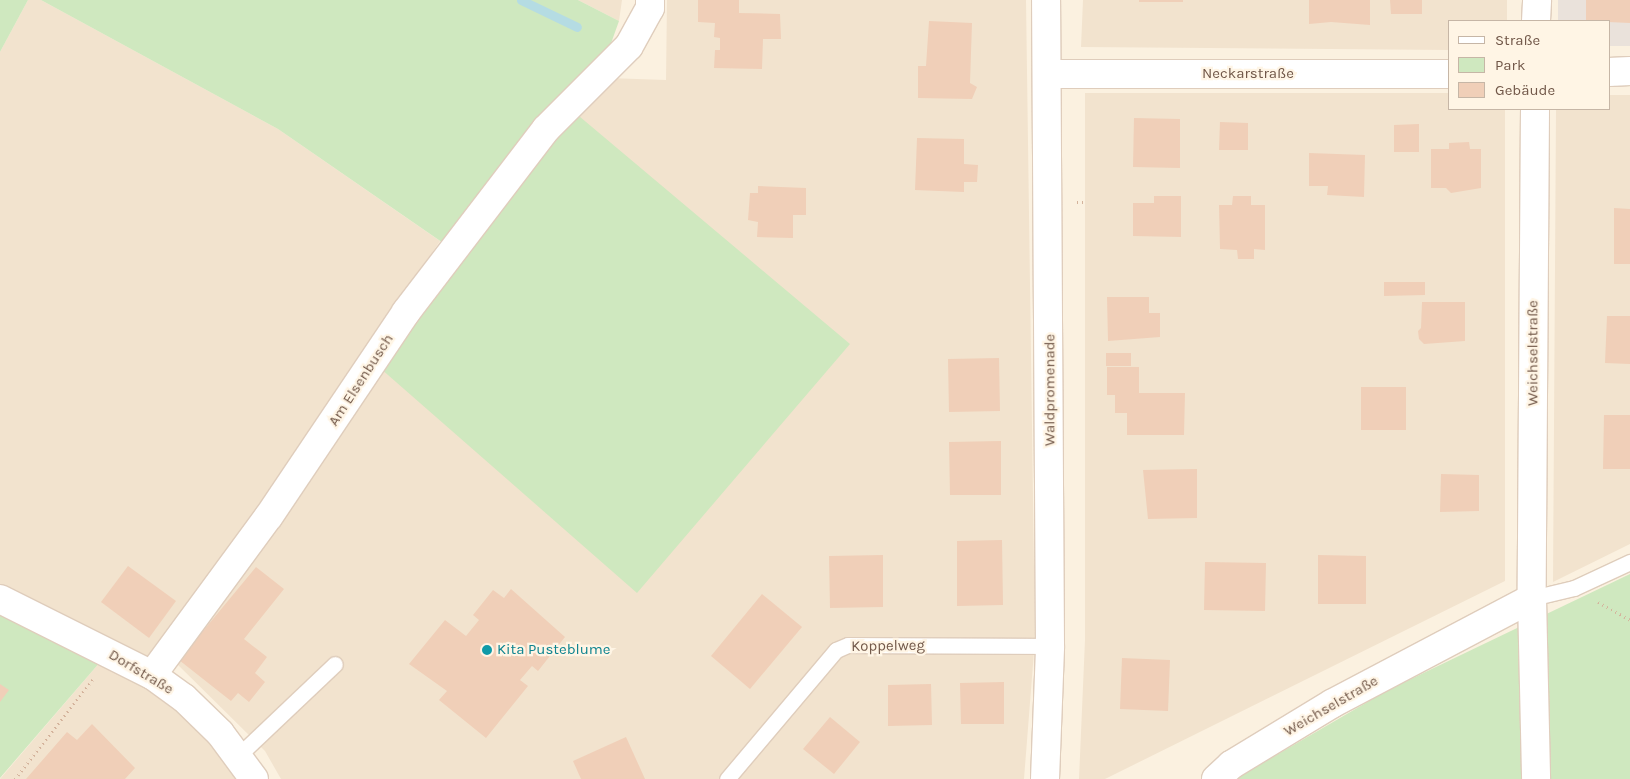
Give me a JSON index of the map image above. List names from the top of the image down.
{
  "streets": {
    "street": [
      "Neckarstraße",
      "Weichselstraße",
      "Am Elsenbusch",
      "Waldpromenade",
      "Dorfstraße"
    ],
    "lane": ["Koppelweg"]
  },
  "crossings": [
    ["Neckarstraße", "Waldpromenade"],
    ["Am Elsenbusch", "Dorfstraße"],
    ["Waldpromenade", "Koppelweg"]
  ],
  "places": ["Kita Pusteblume"],
  "legend": ["Straße", "Park", "Gebäude"]
}
